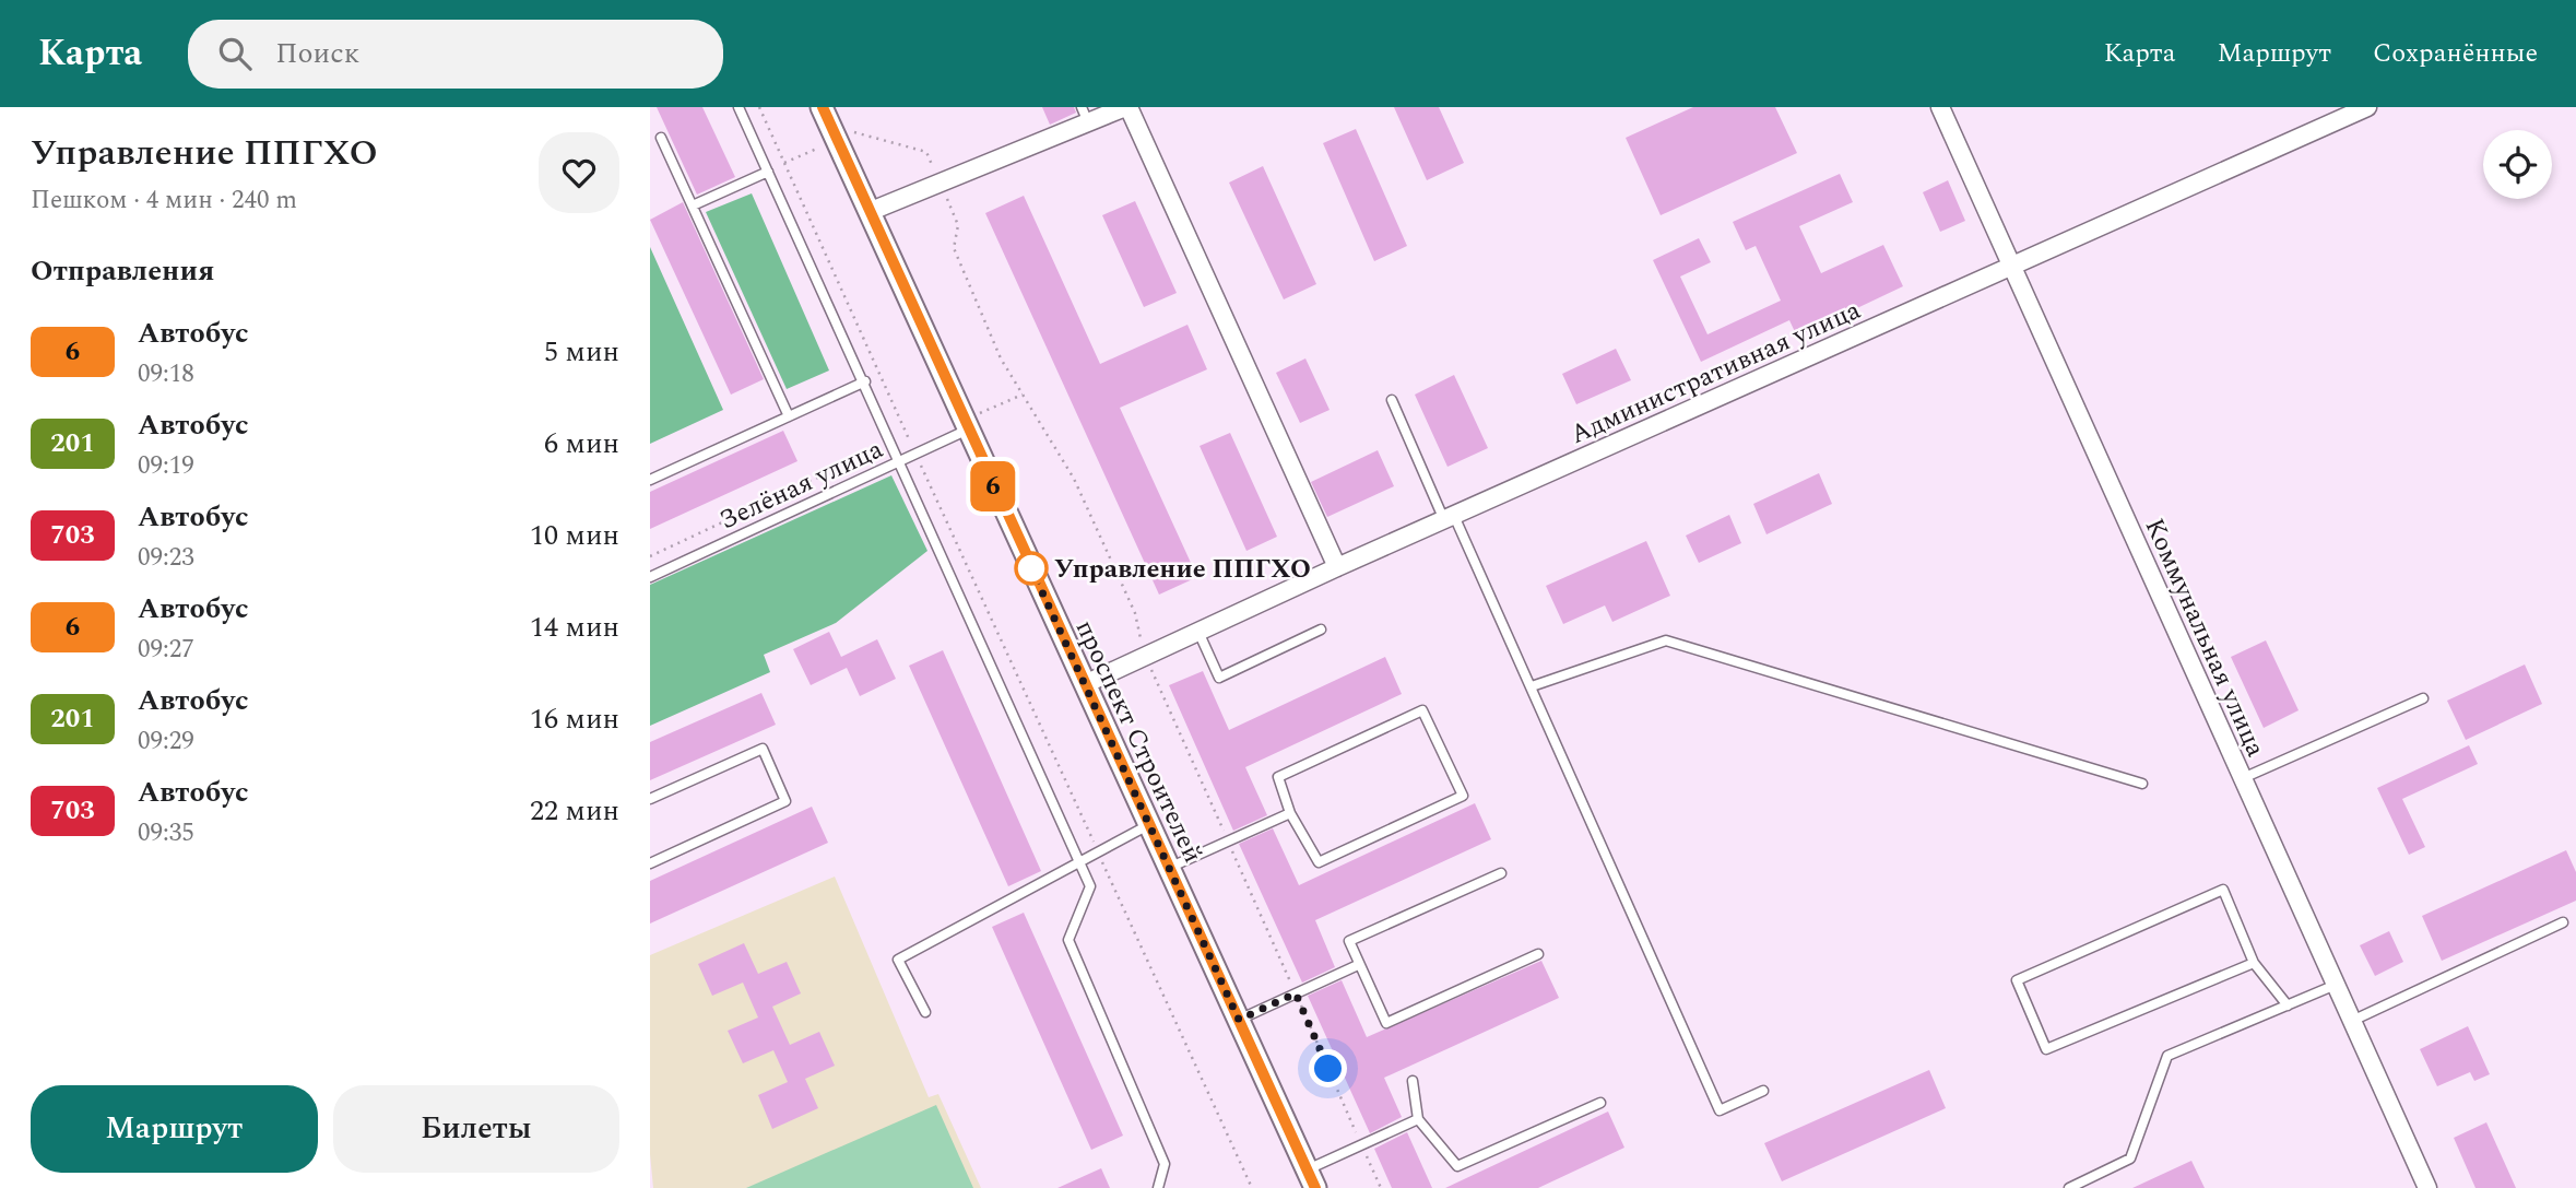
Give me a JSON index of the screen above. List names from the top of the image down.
{
  "streets": {
    "street": ["Административная улица", "Коммунальная улица", "проспект Строителей"],
    "lane": ["Зелёная улица"]
  },
  "crossings": [
    ["Административная улица", "Коммунальная улица"],
    ["Административная улица", "проспект Строителей"],
    ["Зелёная улица", "проспект Строителей"]
  ],
  "places": ["Управление ППГХО"],
  "lines": ["bus line 6"],
  "page": {
    "header": "Карта",
    "search": "Поиск",
    "nav": ["Карта", "Маршрут", "Сохранённые"],
    "heading": [
      ["Управление ППГХО", "Пешком · 4 мин · 240 m"],
      "Отправления"
    ],
    "on_map": "6",
    "list": [
      {
        "mark": "6",
        "name": "Автобус",
        "note": "09:18",
        "value": "5 мин"
      },
      {
        "mark": "201",
        "name": "Автобус",
        "note": "09:19",
        "value": "6 мин"
      },
      {
        "mark": "703",
        "name": "Автобус",
        "note": "09:23",
        "value": "10 мин"
      },
      {
        "mark": "6",
        "name": "Автобус",
        "note": "09:27",
        "value": "14 мин"
      },
      {
        "mark": "201",
        "name": "Автобус",
        "note": "09:29",
        "value": "16 мин"
      },
      {
        "mark": "703",
        "name": "Автобус",
        "note": "09:35",
        "value": "22 мин"
      }
    ],
    "buttons": ["Маршрут", "Билеты"]
  }
}
